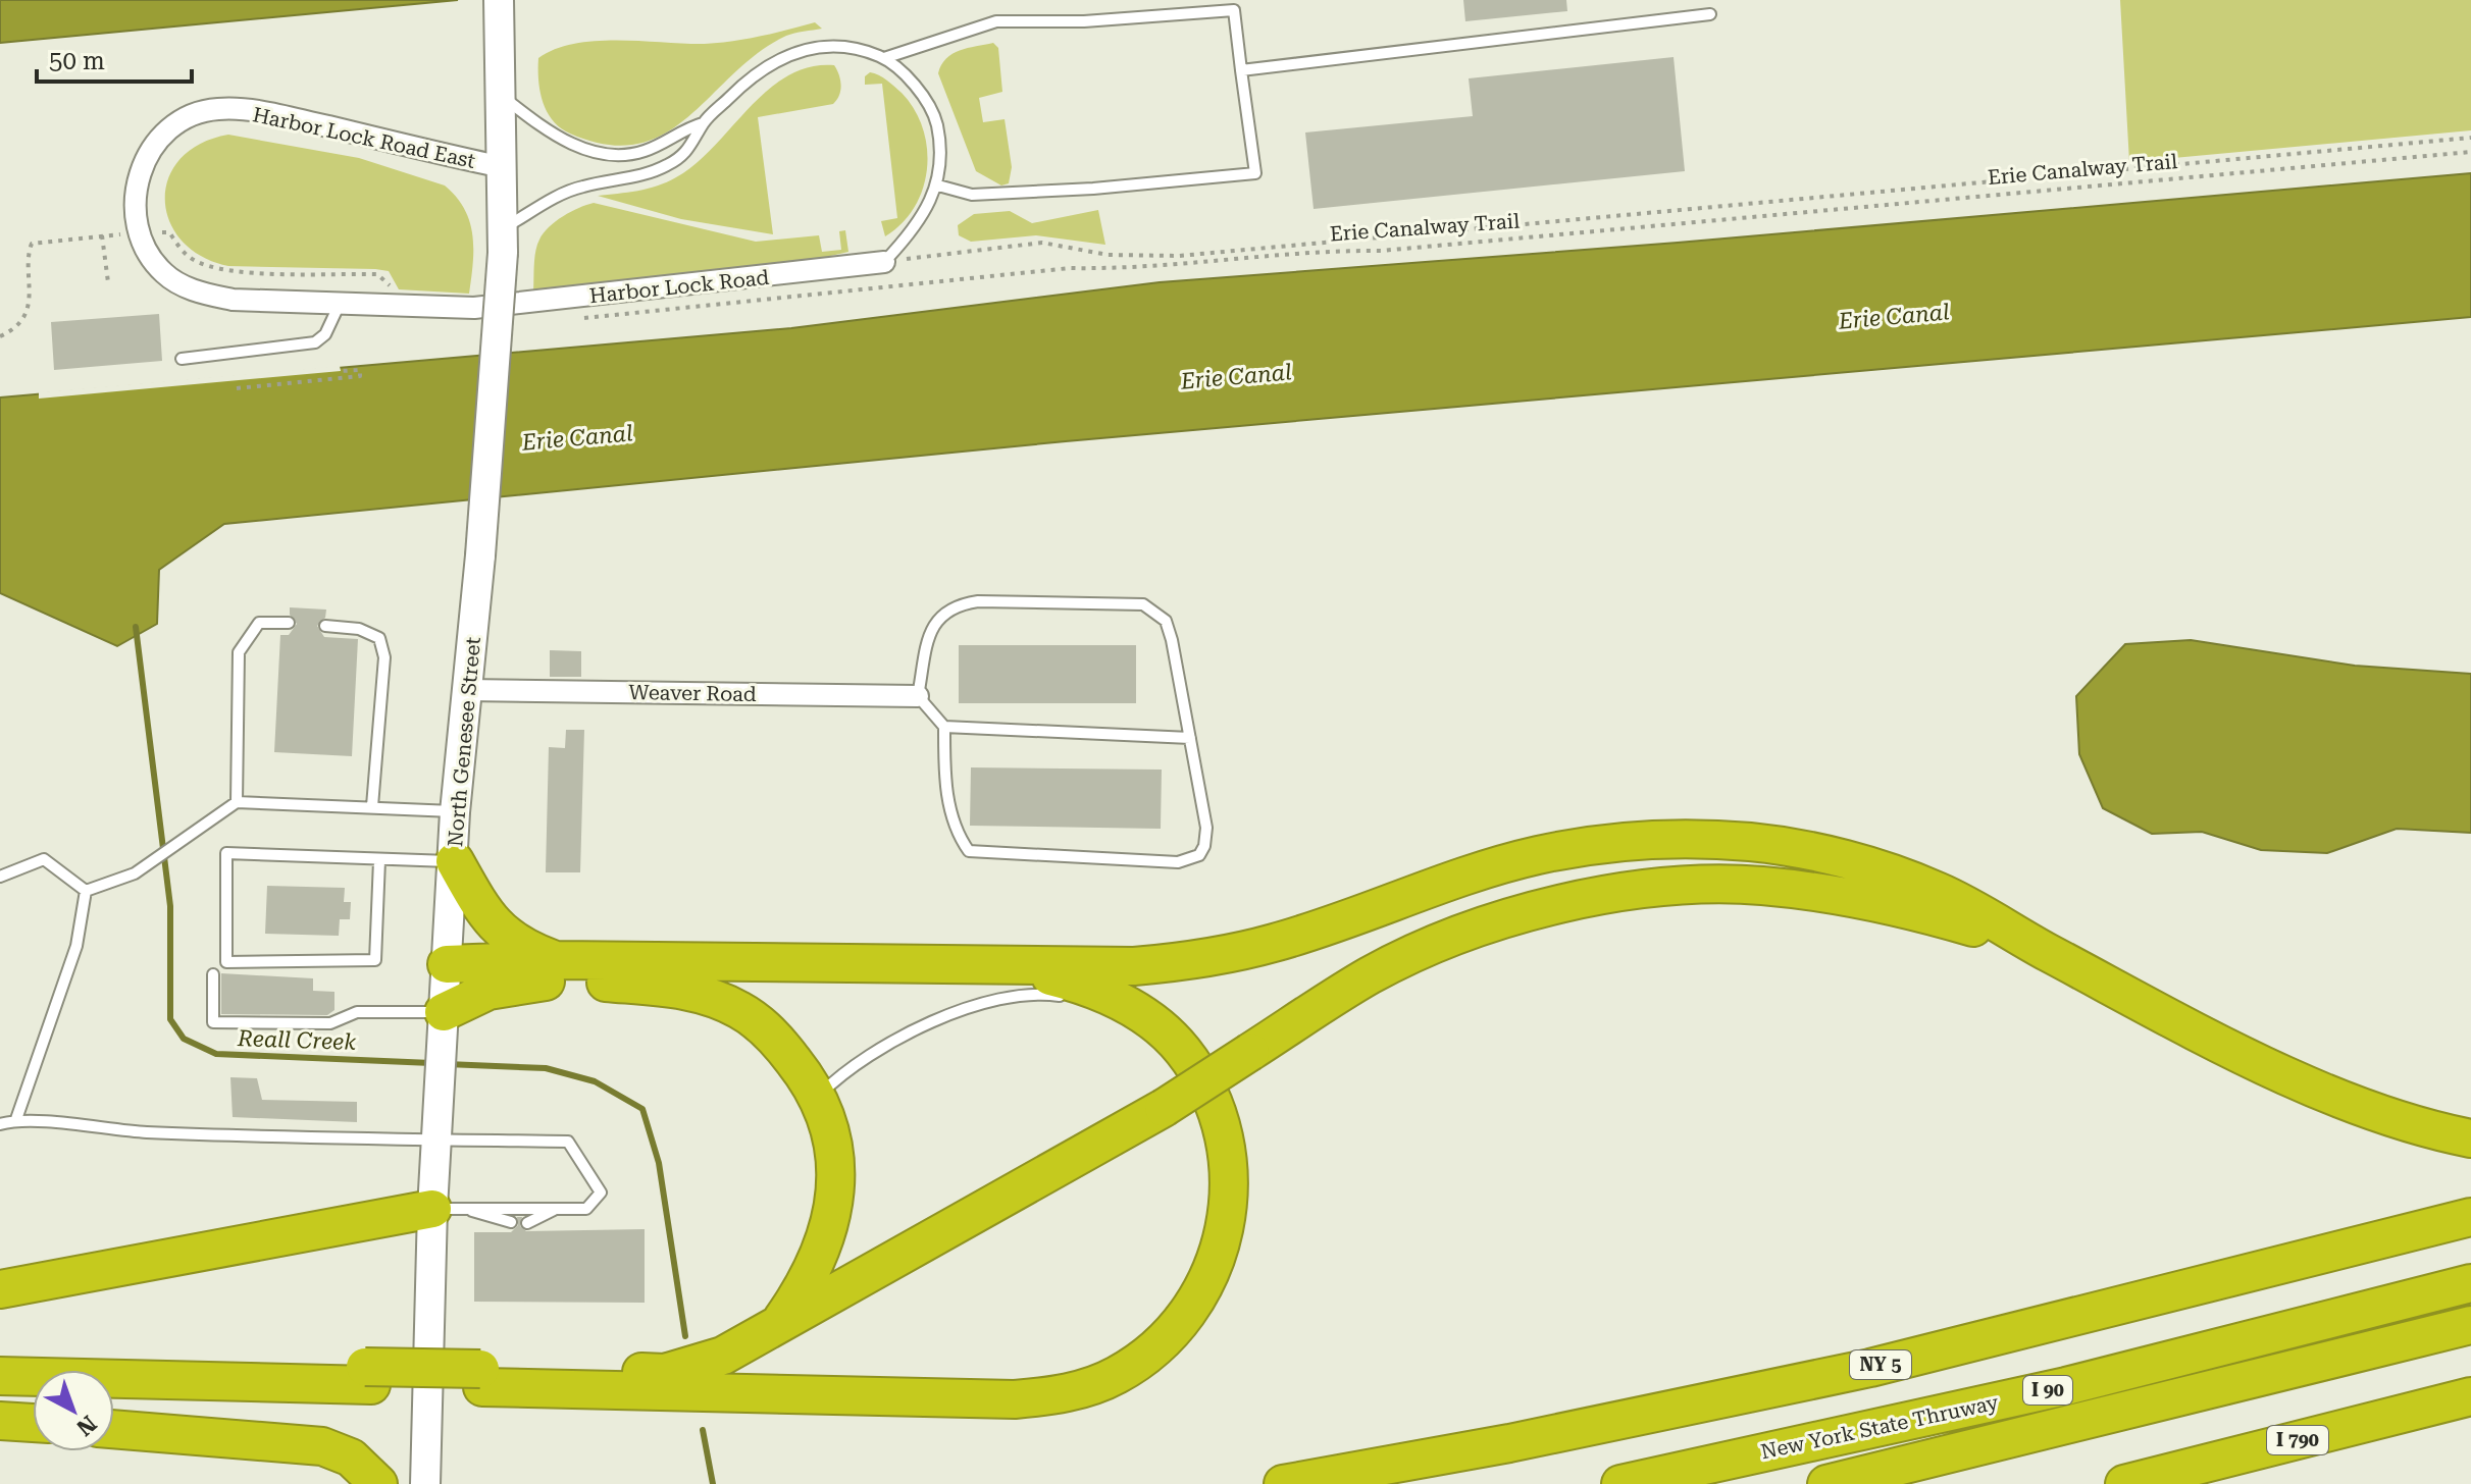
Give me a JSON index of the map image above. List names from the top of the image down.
{
  "streets": {
    "highway": [
      "NY 5",
      "I 90",
      "New York State Thruway",
      "I 790"
    ],
    "main road": ["North Genesee Street"],
    "street": ["Harbor Lock Road East", "Harbor Lock Road", "Weaver Road"],
    "path": ["Erie Canalway Trail"]
  },
  "crossings": [
    ["Harbor Lock Road East", "Harbor Lock Road"],
    ["Harbor Lock Road East", "North Genesee Street"],
    ["Weaver Road", "North Genesee Street"]
  ],
  "water": ["Erie Canal", "Reall Creek"],
  "scale_bar": "50 m",
  "north": "bottom right"
}
